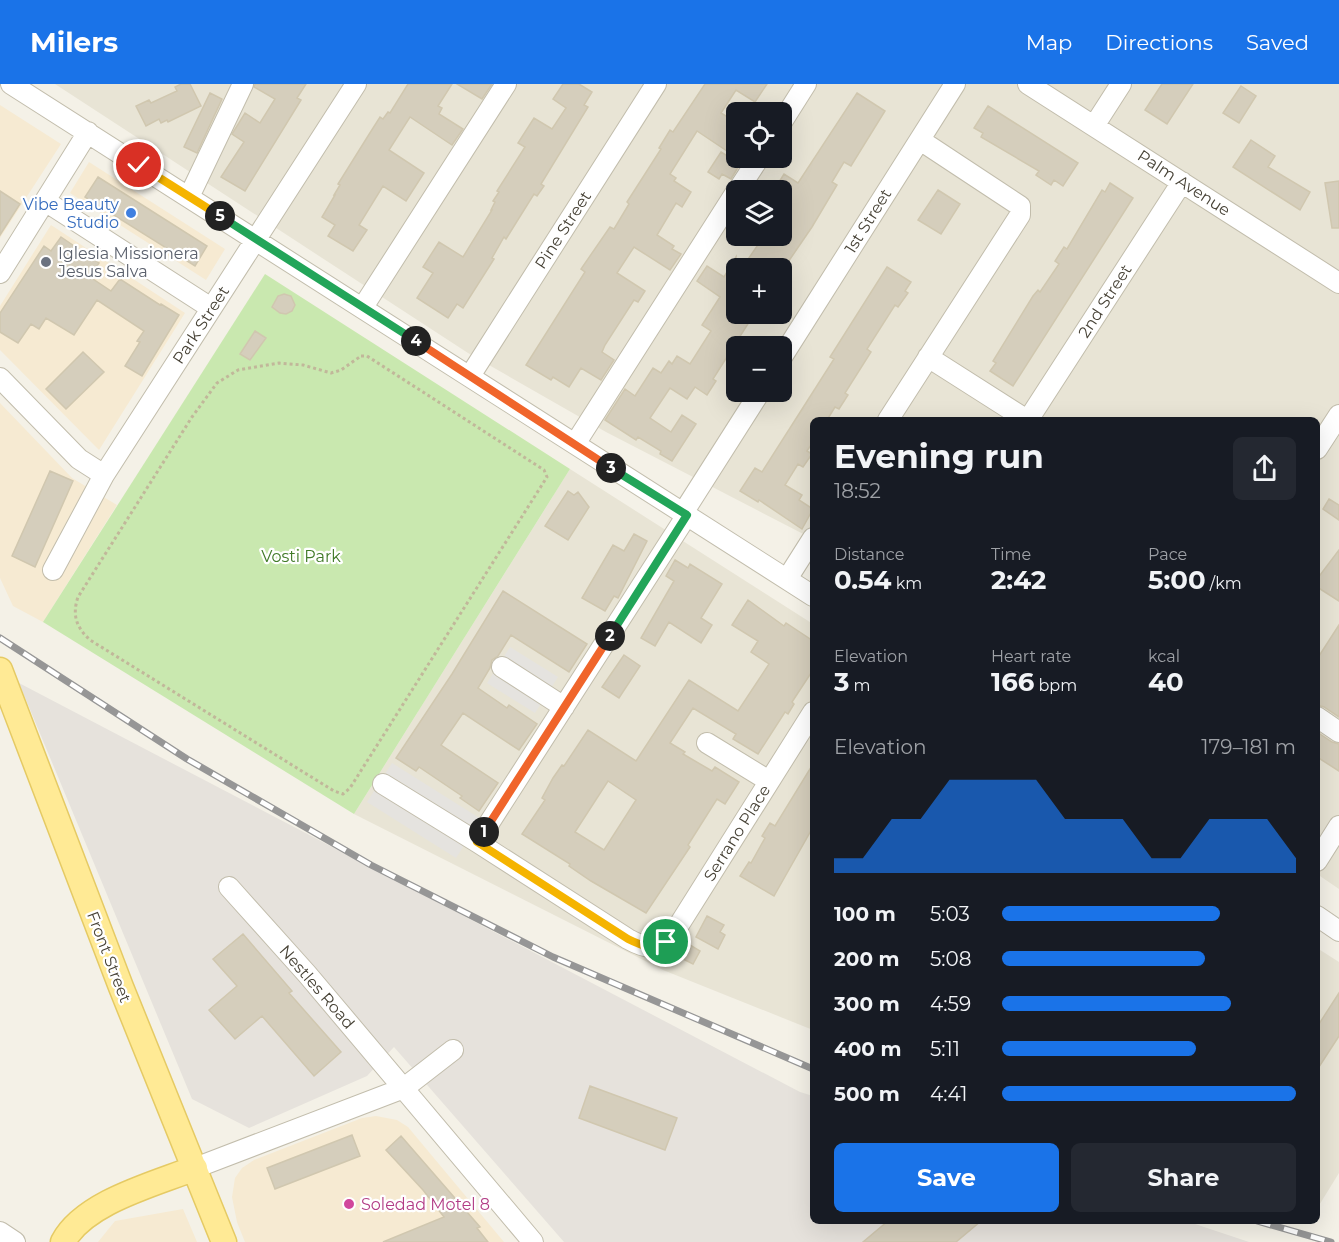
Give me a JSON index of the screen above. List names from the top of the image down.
{
  "streets": {
    "main road": ["Front Street"],
    "street": [
      "Palm Avenue",
      "1st Street",
      "Pine Street",
      "2nd Street",
      "Park Street",
      "Serrano Place",
      "Nestles Road"
    ]
  },
  "crossings": [
    ["Palm Avenue", "2nd Street"]
  ],
  "parks": ["Vosti Park"],
  "places": ["Vibe Beauty Studio", "Iglesia Missionera Jesus Salva", "Soledad Motel 8"],
  "page": {
    "header": "Milers",
    "nav": ["Map", "Directions", "Saved"],
    "map_buttons": ["+", "−"],
    "pins": [
      "5",
      "4",
      "3",
      "2",
      "1"
    ],
    "heading": ["Evening run", "18:52"],
    "stats": [
      ["Distance", "0.54 km"],
      ["Time", "2:42"],
      ["Pace", "5:00 /km"],
      ["Elevation", "3 m"],
      ["Heart rate", "166 bpm"],
      ["kcal", "40"]
    ],
    "chart": ["Elevation", "179–181 m"],
    "list": [
      {
        "name": "100 m",
        "note": "5:03"
      },
      {
        "name": "200 m",
        "note": "5:08"
      },
      {
        "name": "300 m",
        "note": "4:59"
      },
      {
        "name": "400 m",
        "note": "5:11"
      },
      {
        "name": "500 m",
        "note": "4:41"
      }
    ],
    "buttons": ["Save", "Share"]
  }
}
